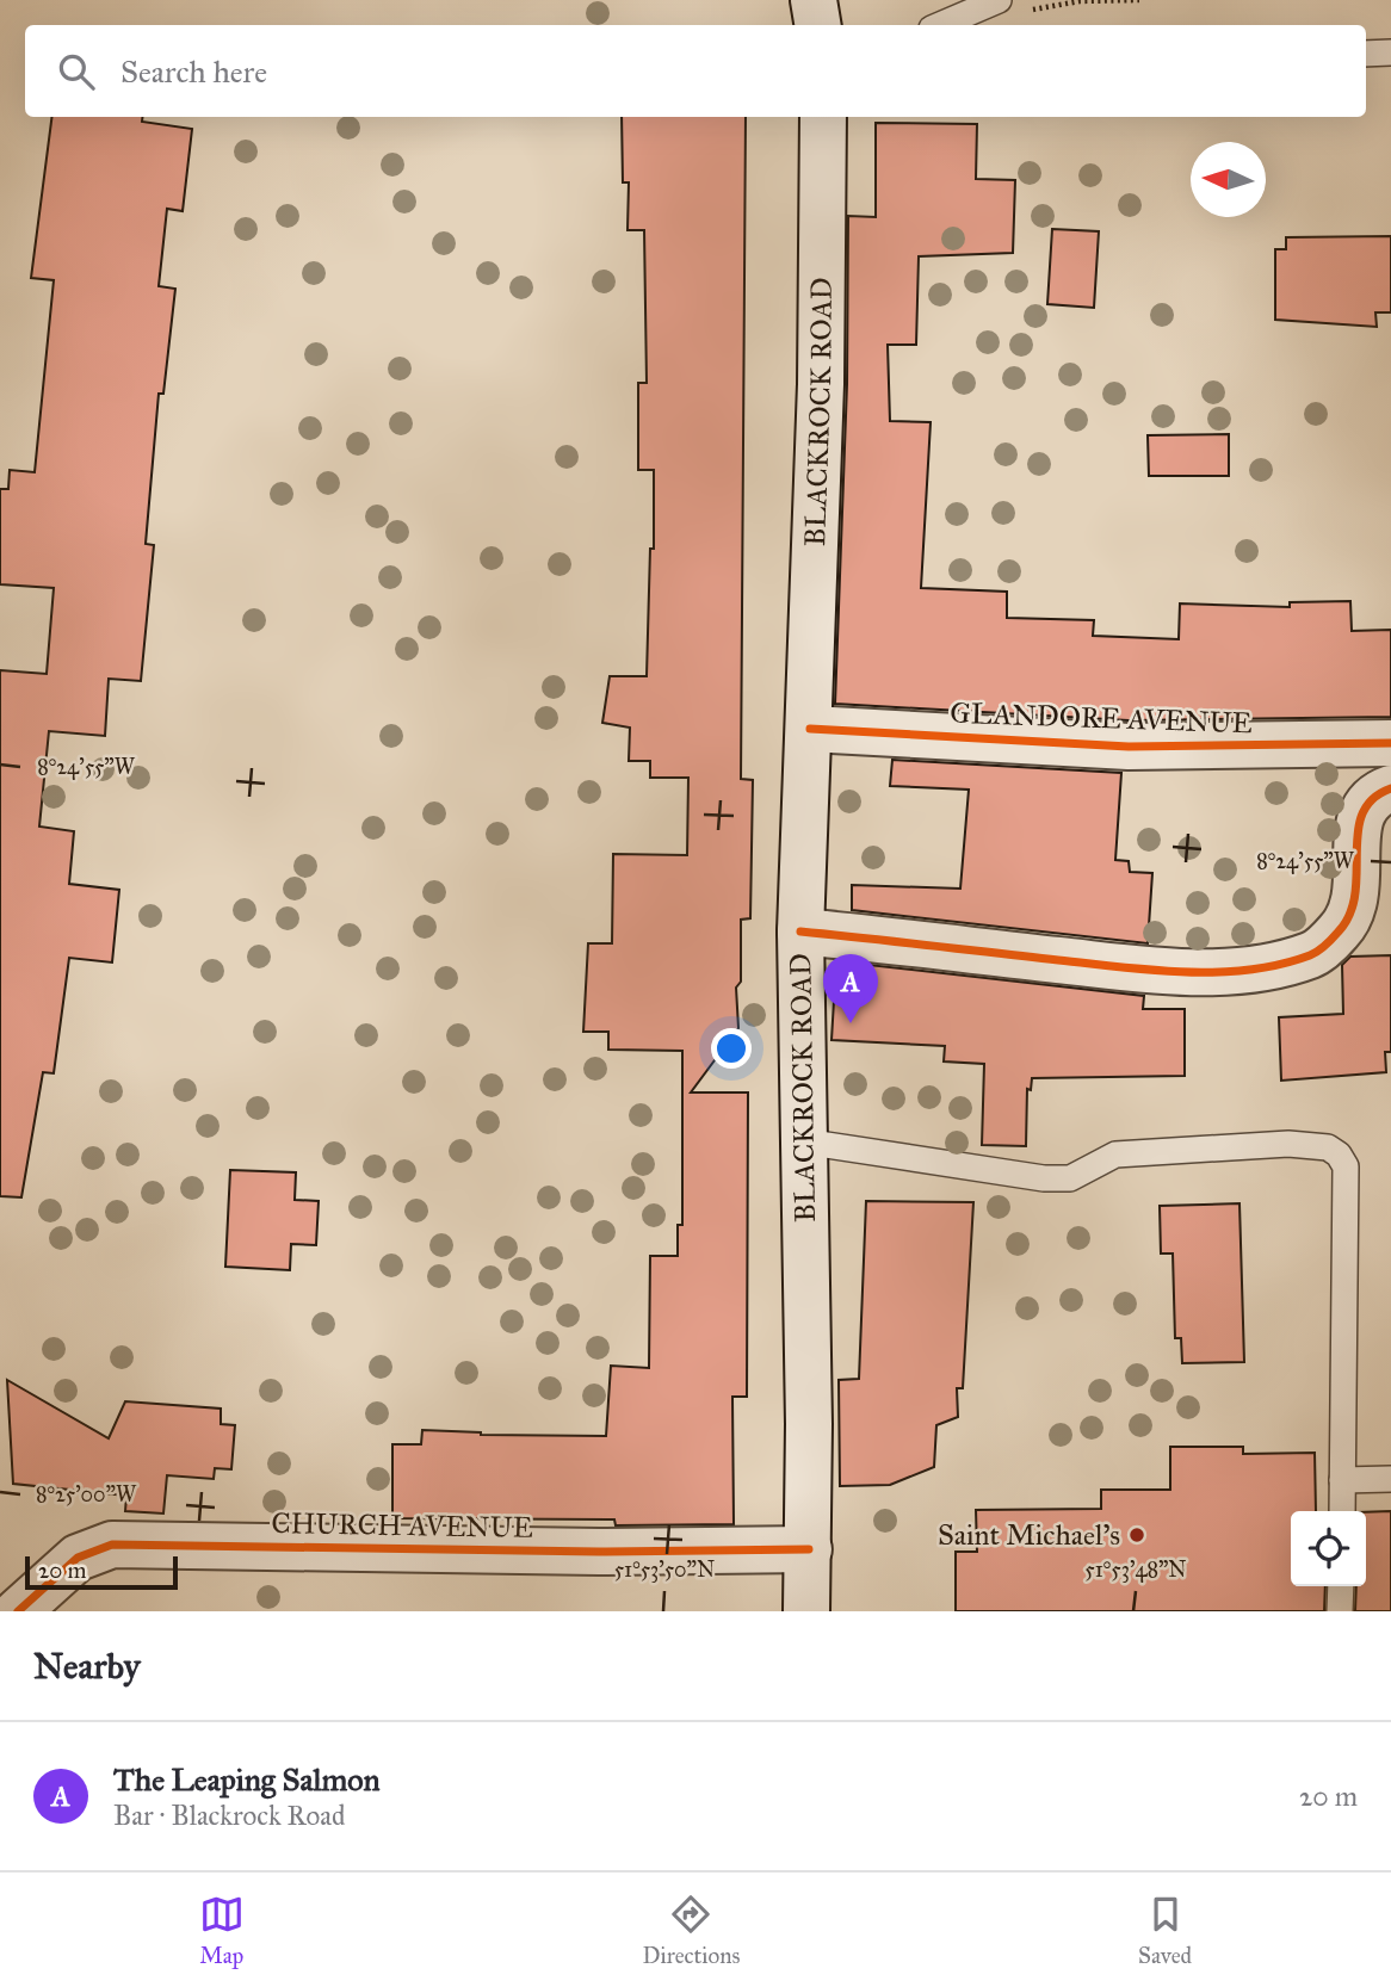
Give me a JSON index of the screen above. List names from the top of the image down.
{
  "streets": {
    "street": ["BLACKROCK ROAD", "GLANDORE AVENUE", "CHURCH AVENUE"]
  },
  "crossings": [
    ["BLACKROCK ROAD", "GLANDORE AVENUE"],
    ["BLACKROCK ROAD", "CHURCH AVENUE"]
  ],
  "places": ["Saint Michael's"],
  "scale_bar": "20 m",
  "north": "left",
  "page": {
    "search": "Search here",
    "pins": "A",
    "scale": "20 m",
    "heading": "Nearby",
    "list": [
      {
        "mark": "A",
        "name": "The Leaping Salmon",
        "note": "Bar · Blackrock Road",
        "value": "20 m"
      }
    ],
    "nav": ["Map", "Directions", "Saved"]
  },
  "coordinates": [
    "8°24'55\"W",
    "8°25'00\"W",
    "51°53'50\"N",
    "51°53'48\"N"
  ]
}
